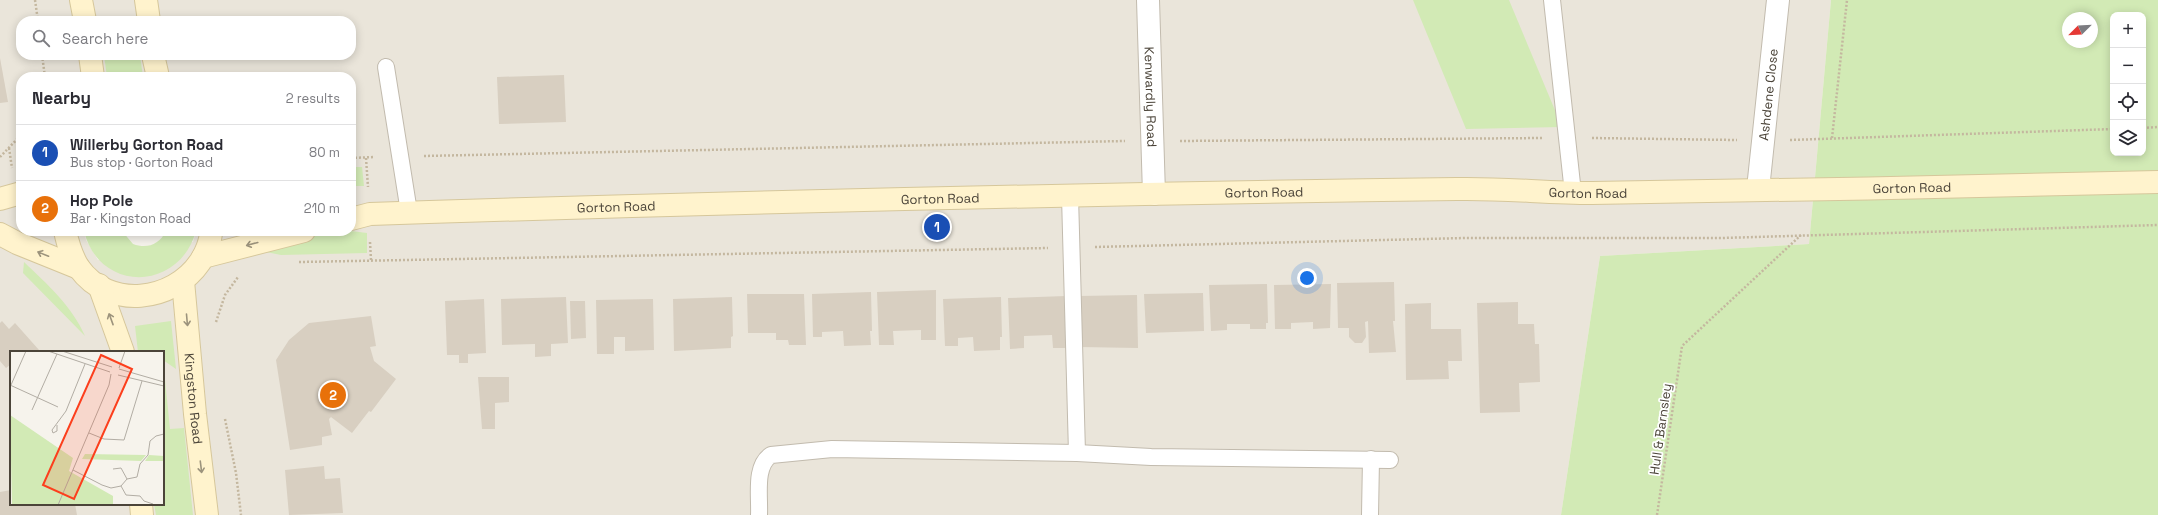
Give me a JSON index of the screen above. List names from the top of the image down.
{
  "streets": {
    "main road": ["Gorton Road", "Kingston Road"],
    "street": ["Ashdene Close", "Kenwardly Road"],
    "path": ["Hull & Barnsley"]
  },
  "crossings": [
    ["Ashdene Close", "Gorton Road"],
    ["Kenwardly Road", "Gorton Road"]
  ],
  "north": "bottom left",
  "page": {
    "map_buttons": ["+", "−"],
    "search": "Search here",
    "heading": ["Nearby", "2 results"],
    "list": [
      {
        "mark": "1",
        "name": "Willerby Gorton Road",
        "note": "Bus stop · Gorton Road",
        "value": "80 m"
      },
      {
        "mark": "2",
        "name": "Hop Pole",
        "note": "Bar · Kingston Road",
        "value": "210 m"
      }
    ],
    "pins": ["1", "2"]
  }
}
